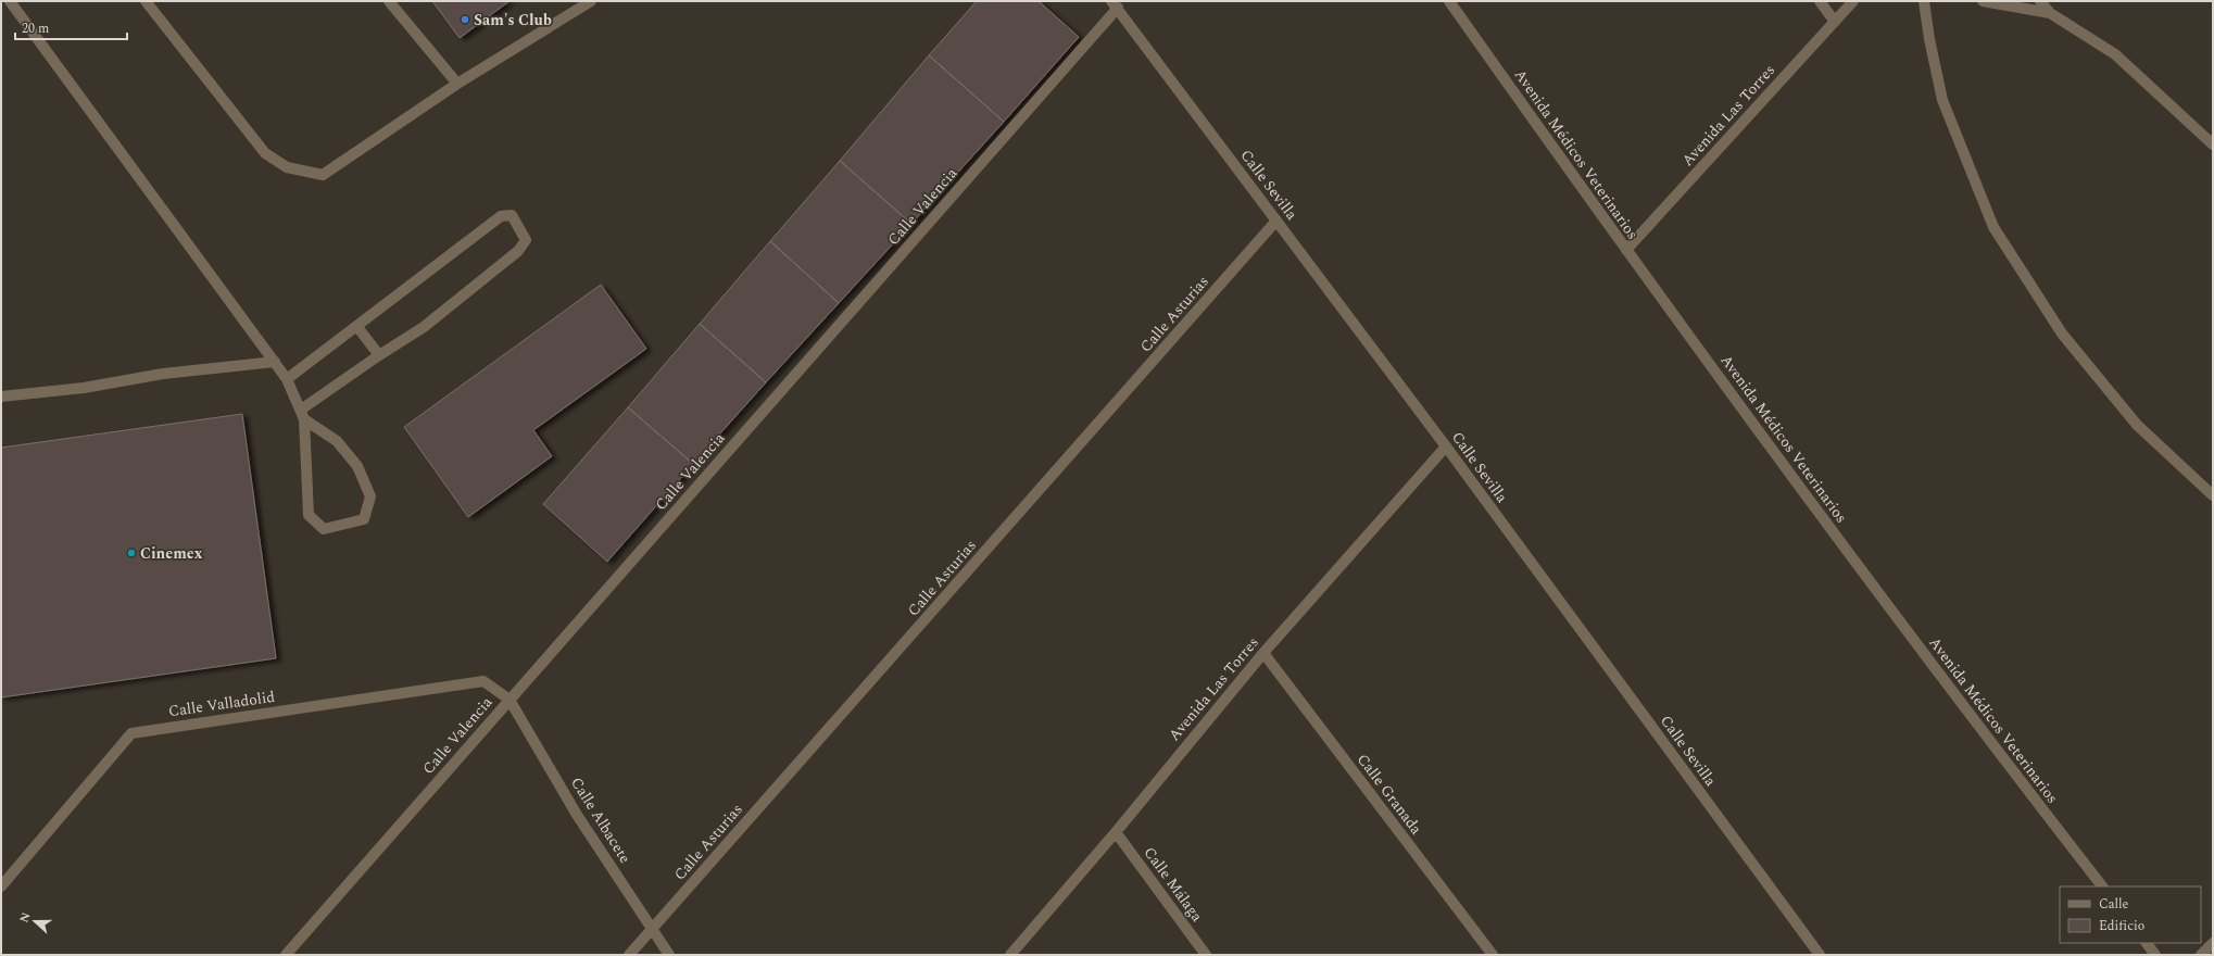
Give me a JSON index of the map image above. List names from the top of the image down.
{
  "streets": {
    "street": [
      "Avenida Las Torres",
      "Avenida Médicos Veterinarios",
      "Calle Sevilla",
      "Calle Valencia",
      "Calle Asturias",
      "Calle Valladolid",
      "Calle Granada",
      "Calle Albacete",
      "Calle Málaga"
    ]
  },
  "crossings": [
    ["Avenida Las Torres", "Avenida Médicos Veterinarios"],
    ["Avenida Las Torres", "Calle Sevilla"],
    ["Avenida Las Torres", "Calle Granada"],
    ["Avenida Las Torres", "Calle Málaga"],
    ["Calle Sevilla", "Calle Valencia"],
    ["Calle Sevilla", "Calle Asturias"],
    ["Calle Valencia", "Calle Valladolid"],
    ["Calle Valencia", "Calle Albacete"],
    ["Calle Asturias", "Calle Albacete"],
    ["Calle Valladolid", "Calle Albacete"]
  ],
  "places": ["Sam's Club", "Cinemex"],
  "legend": ["Calle", "Edificio"],
  "scale_bar": "20 m",
  "north": "left"
}
